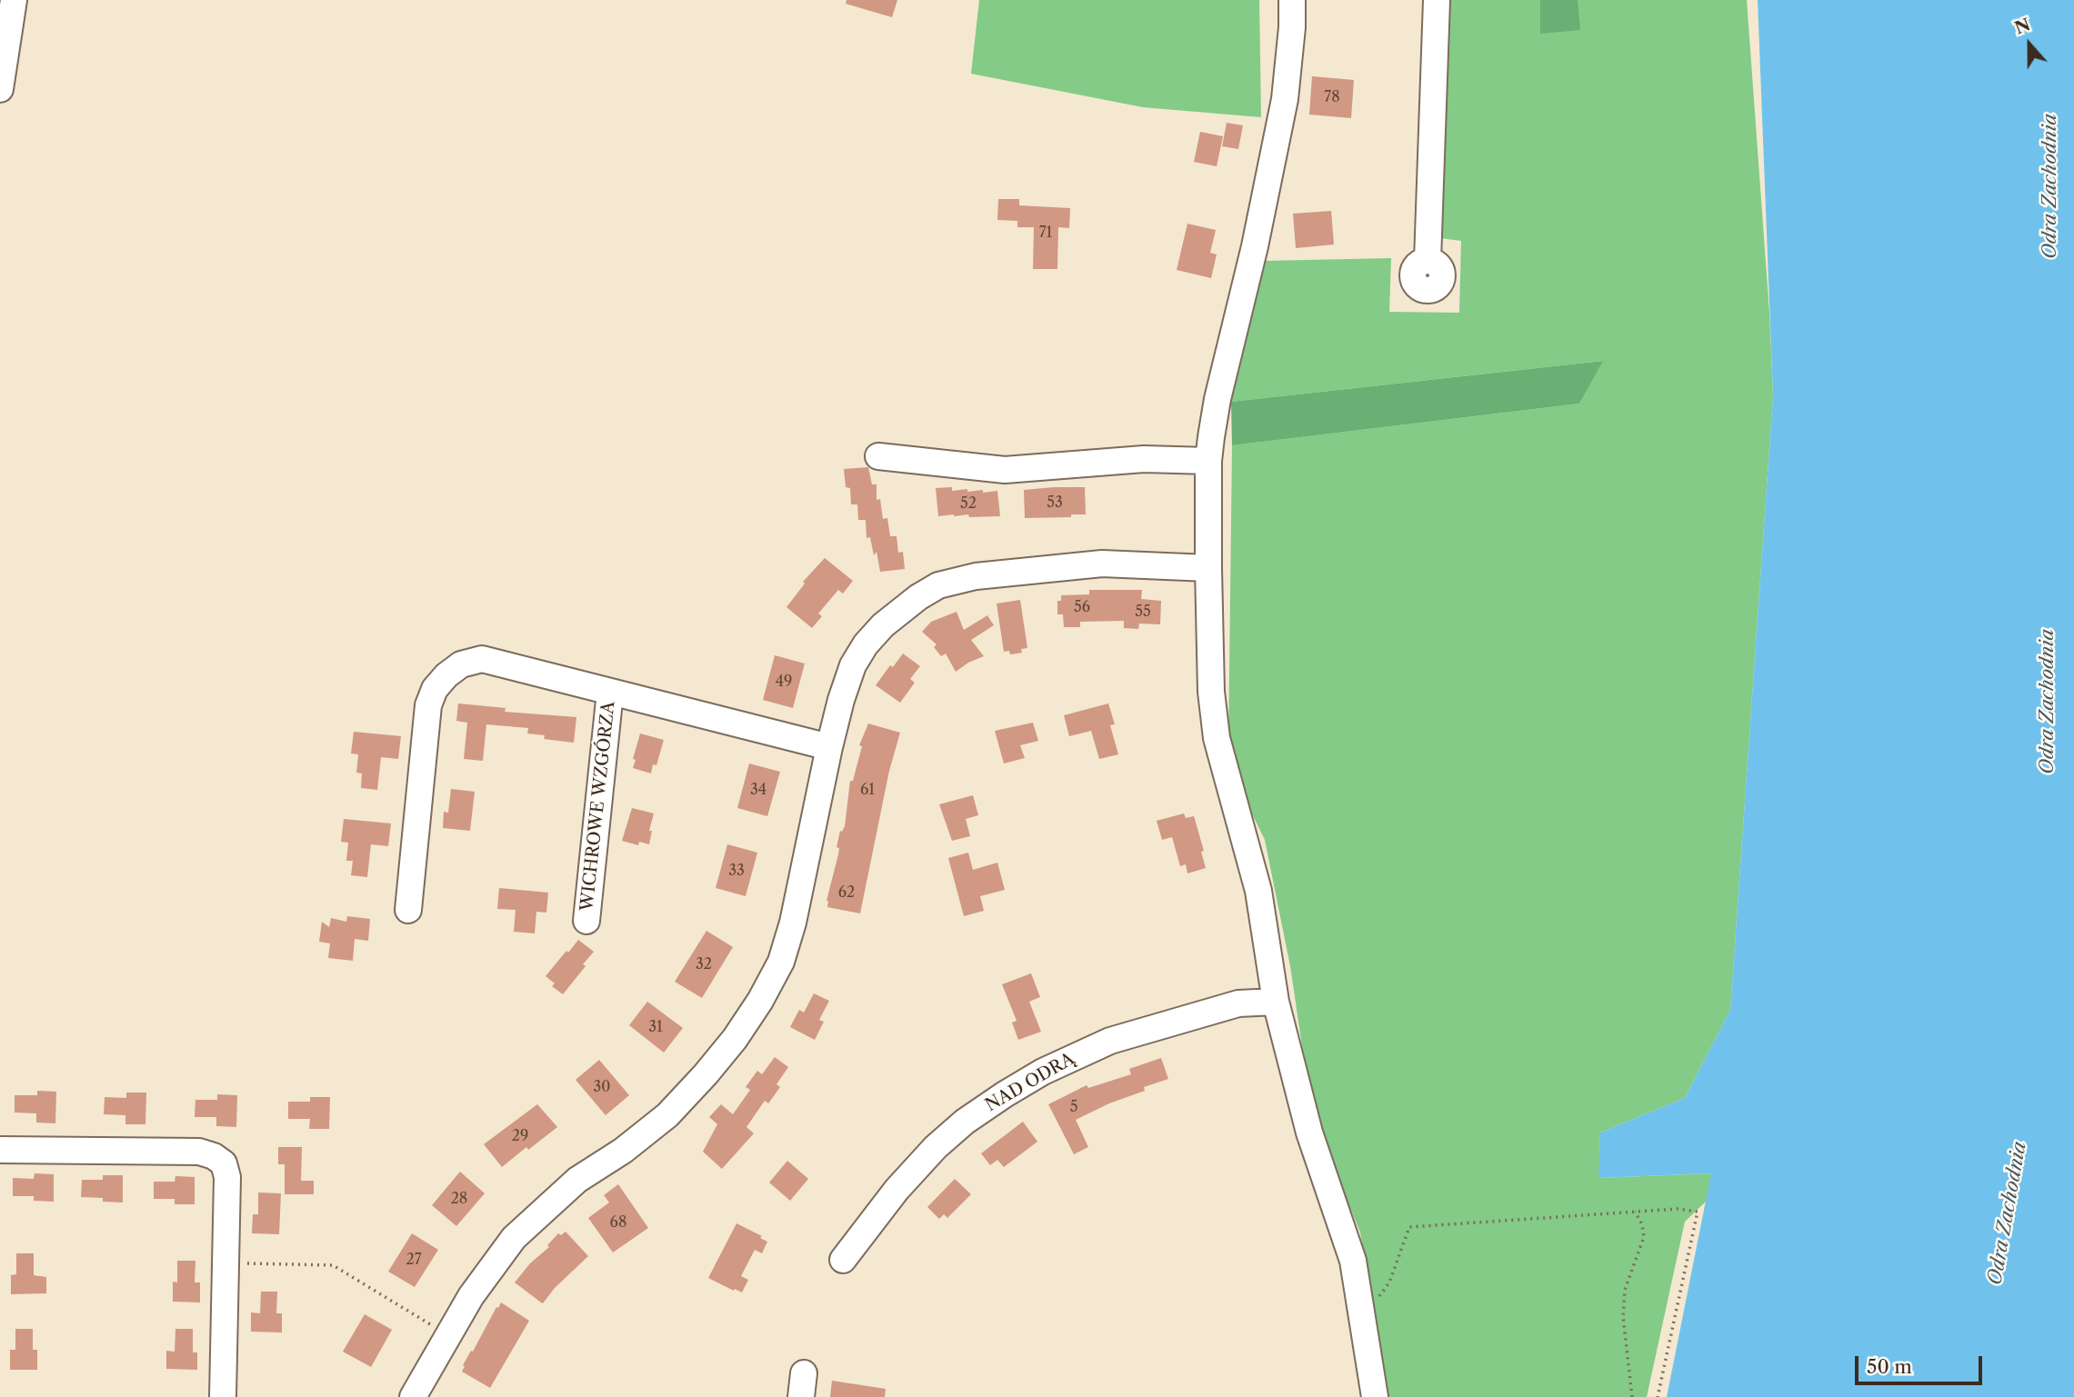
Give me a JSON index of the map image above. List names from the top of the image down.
{
  "streets": {
    "street": ["WICHROWE WZGÓRZA", "NAD ODRĄ"]
  },
  "water": ["Odra Zachodnia"],
  "house_numbers": [
    "78",
    "71",
    "53",
    "52",
    "56",
    "55",
    "49",
    "34",
    "61",
    "33",
    "62",
    "32",
    "31",
    "30",
    "5",
    "29",
    "28",
    "68",
    "27"
  ],
  "scale_bar": "50 m",
  "north": "top"
}
